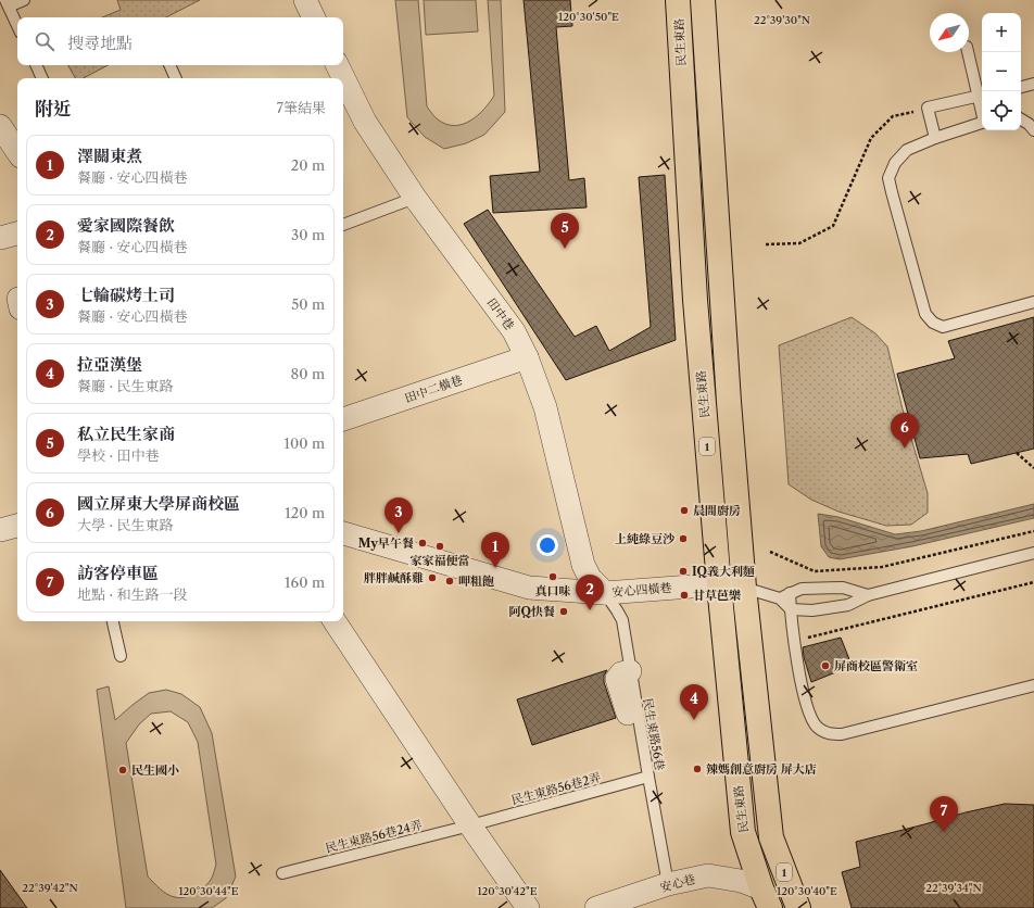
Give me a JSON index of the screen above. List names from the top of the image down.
{
  "streets": {
    "main road": ["民生東路", "1"],
    "street": [
      "田中巷",
      "田中二橫巷",
      "安心四橫巷",
      "安心巷"
    ],
    "lane": ["民生東路56巷", "民生東路56巷2弄", "民生東路56巷24弄"]
  },
  "crossings": [
    ["民生東路", "安心四橫巷"],
    ["民生東路", "安心巷"],
    ["田中巷", "田中二橫巷"],
    ["田中巷", "安心四橫巷"],
    ["田中巷", "民生東路56巷"],
    ["安心四橫巷", "民生東路56巷"],
    ["民生東路56巷", "民生東路56巷2弄"],
    ["民生東路56巷", "安心巷"],
    ["民生東路56巷2弄", "民生東路56巷24弄"]
  ],
  "places": [
    "晨間廚房",
    "上純綠豆沙",
    "My早午餐",
    "家家福便當",
    "IQ義大利麵",
    "真口味",
    "胖胖鹹酥雞",
    "呷粗飽",
    "甘草芭樂",
    "阿Q快餐",
    "屏商校區警衛室",
    "辣媽創意廚房 屏大店",
    "民生國小"
  ],
  "north": "bottom left",
  "page": {
    "map_buttons": ["+", "−"],
    "search": "搜尋地點",
    "heading": ["附近", "7筆結果"],
    "list": [
      {
        "mark": "1",
        "name": "澤關東煮",
        "note": "餐廳 · 安心四橫巷",
        "value": "20 m"
      },
      {
        "mark": "2",
        "name": "愛家國際餐飲",
        "note": "餐廳 · 安心四橫巷",
        "value": "30 m"
      },
      {
        "mark": "3",
        "name": "七輪碳烤土司",
        "note": "餐廳 · 安心四橫巷",
        "value": "50 m"
      },
      {
        "mark": "4",
        "name": "拉亞漢堡",
        "note": "餐廳 · 民生東路",
        "value": "80 m"
      },
      {
        "mark": "5",
        "name": "私立民生家商",
        "note": "學校 · 田中巷",
        "value": "100 m"
      },
      {
        "mark": "6",
        "name": "國立屏東大學屏商校區",
        "note": "大學 · 民生東路",
        "value": "120 m"
      },
      {
        "mark": "7",
        "name": "訪客停車區",
        "note": "地點 · 和生路一段",
        "value": "160 m"
      }
    ],
    "pins": [
      "5",
      "6",
      "3",
      "1",
      "2",
      "4",
      "7"
    ]
  },
  "coordinates": [
    "120°30'50\"E",
    "22°39'30\"N",
    "22°39'42\"N",
    "22°39'34\"N",
    "120°30'44\"E",
    "120°30'42\"E",
    "120°30'40\"E"
  ]
}
